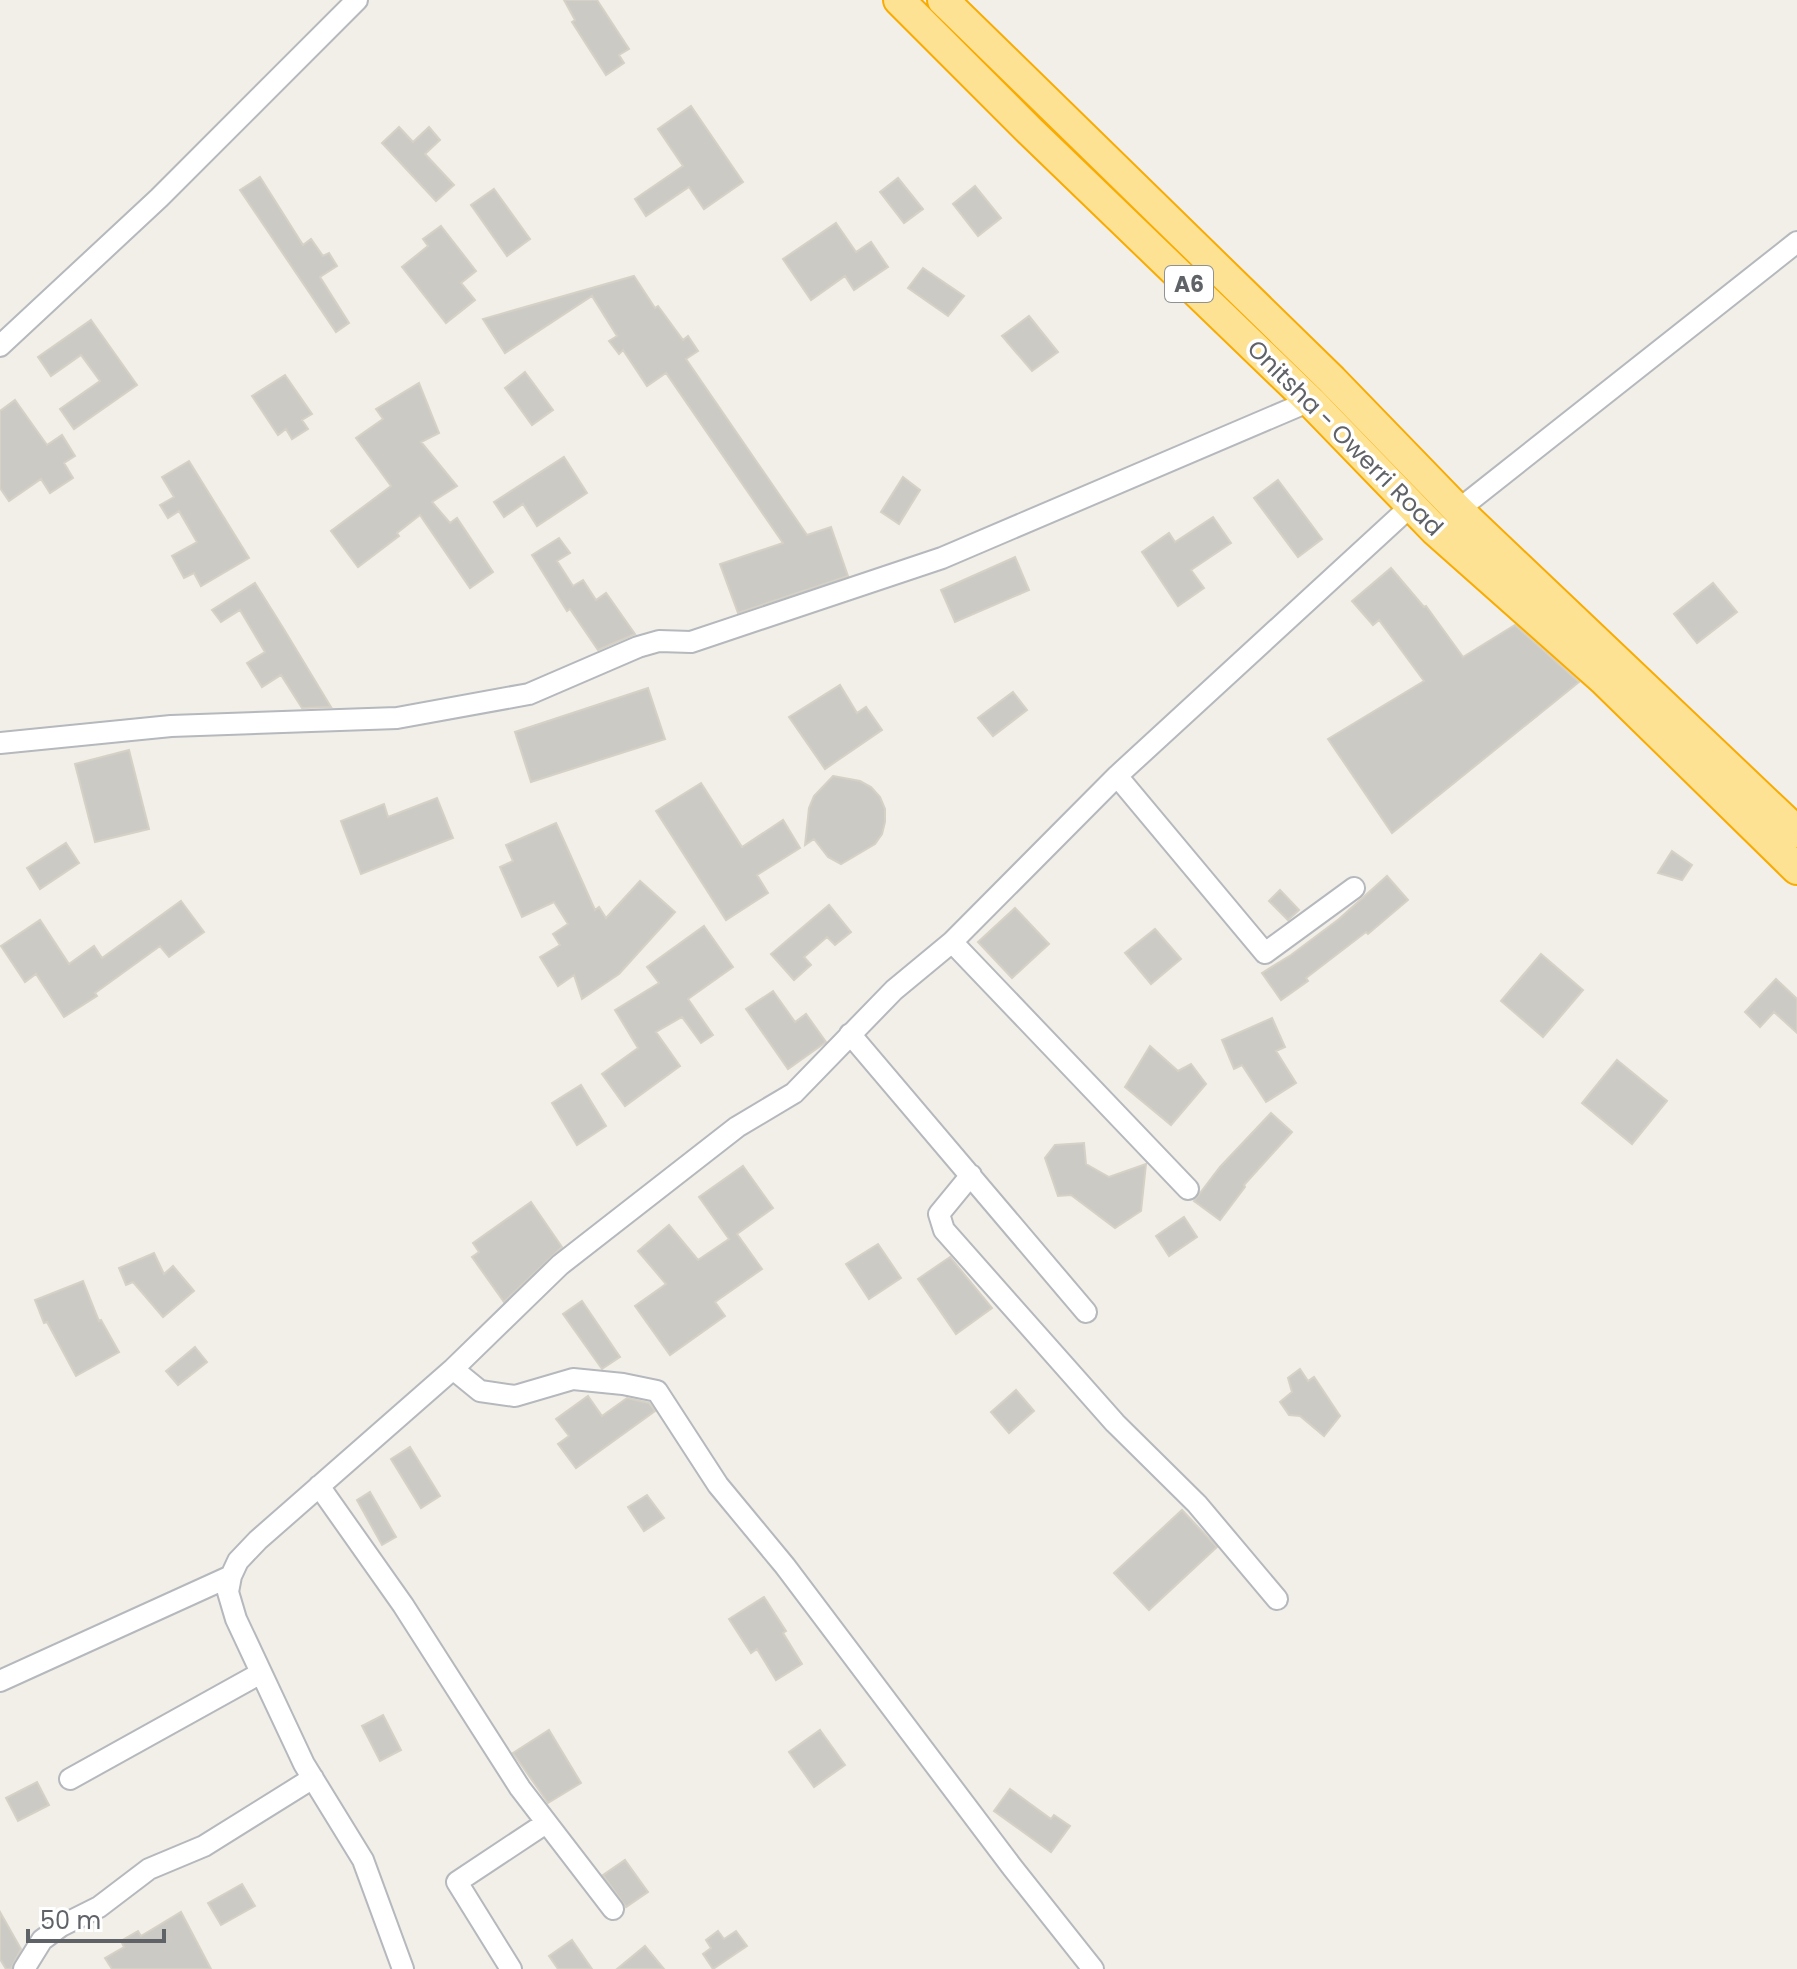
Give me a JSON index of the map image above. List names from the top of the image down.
{
  "streets": {
    "highway": ["A6", "Onitsha - Owerri Road"]
  },
  "scale_bar": "50 m"
}
